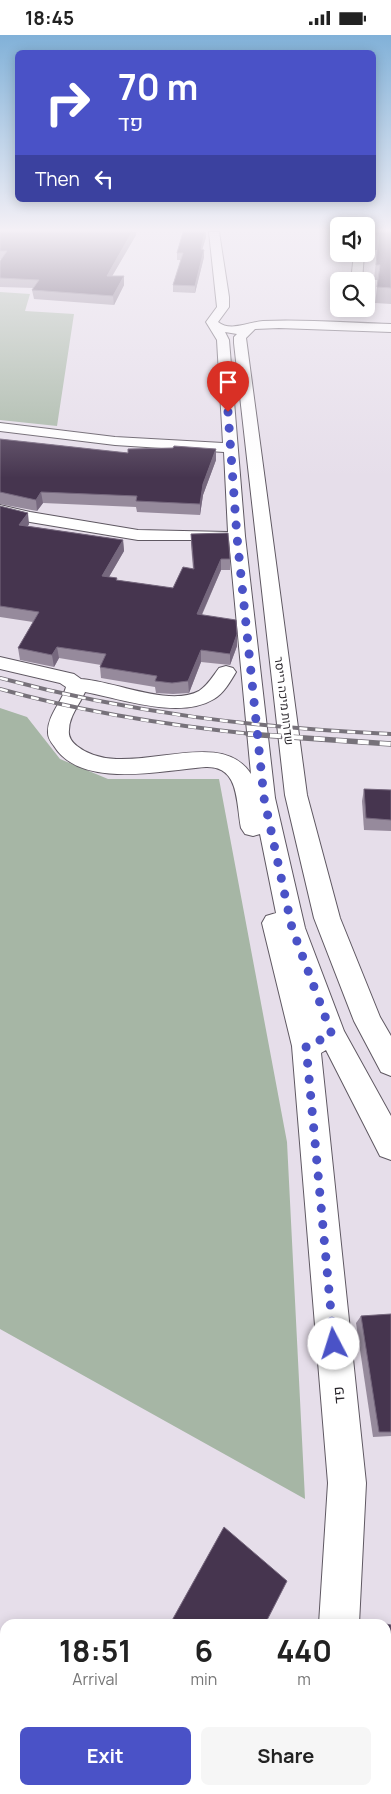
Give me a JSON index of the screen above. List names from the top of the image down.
{
  "streets": {
    "street": ["שדרות מיכה רייסר", "פד"]
  },
  "page": {
    "status": "18:45",
    "turn": ["70 m", "פד"],
    "then": "Then",
    "eta": [
      "18:51",
      "Arrival",
      "6",
      "min",
      "440",
      "m"
    ],
    "buttons": ["Exit", "Share"]
  }
}
